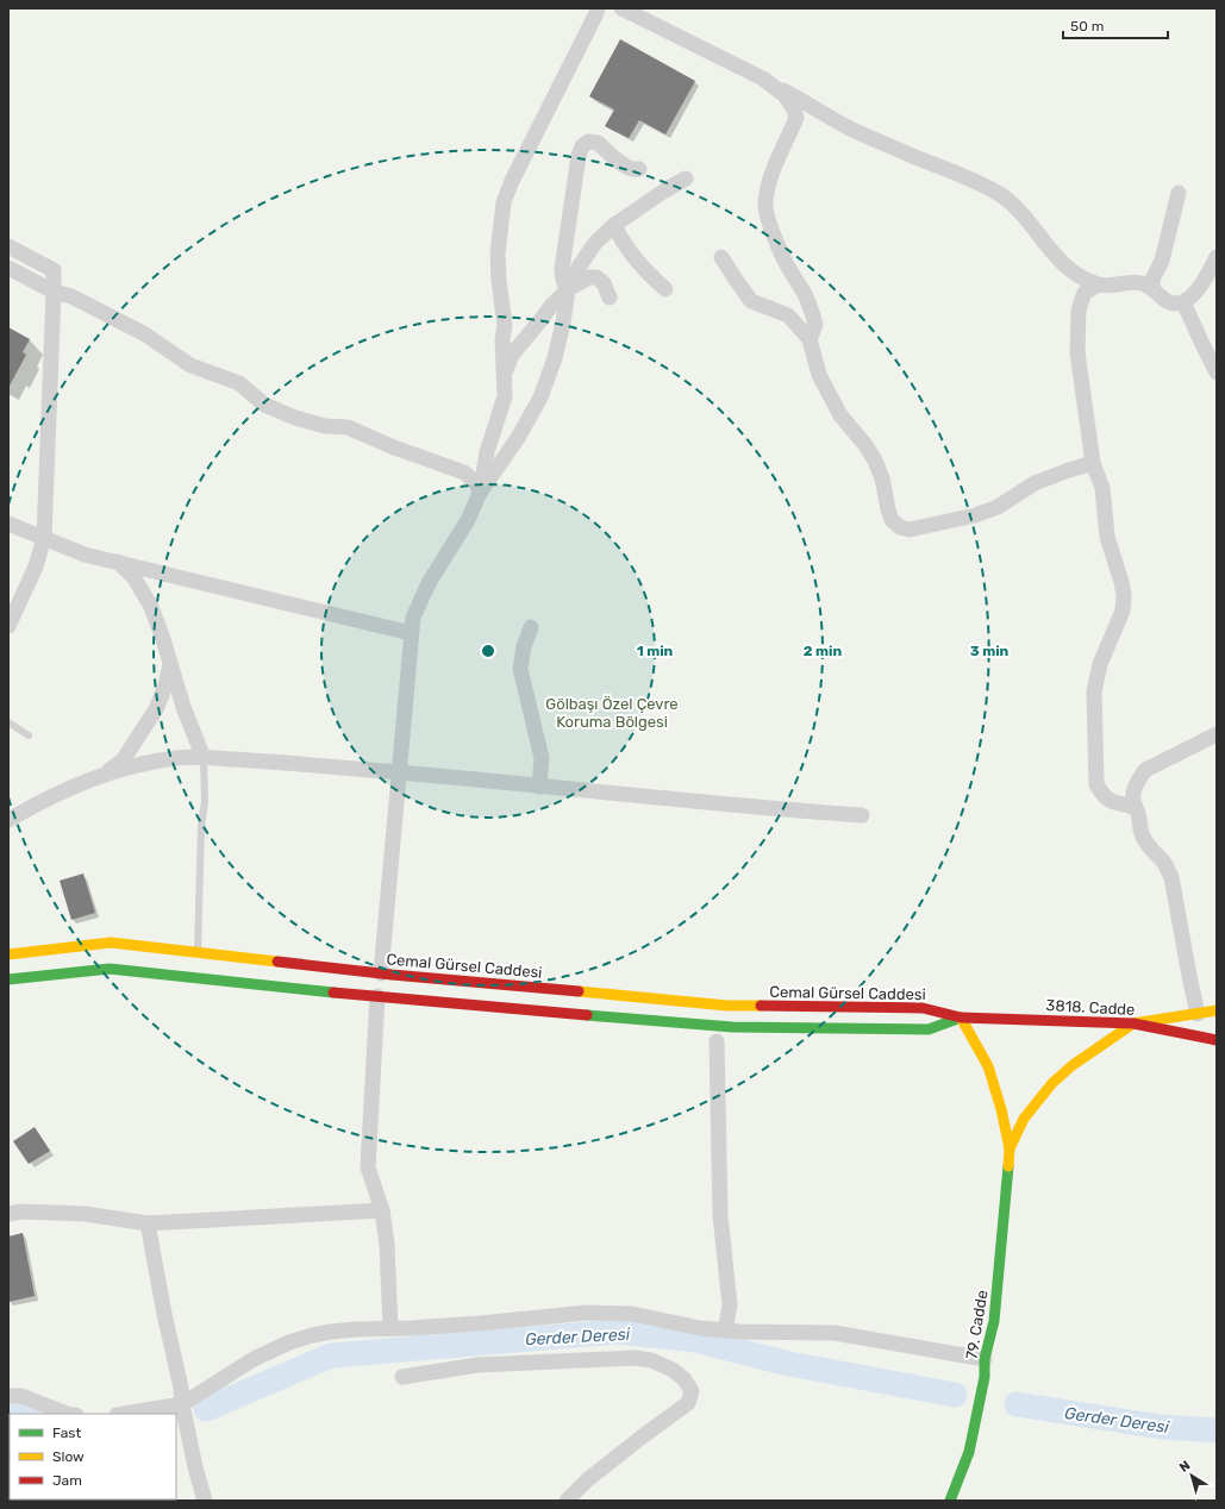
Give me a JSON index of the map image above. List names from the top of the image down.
{
  "streets": {
    "street": ["Cemal Gürsel Caddesi", "3818. Cadde", "79. Cadde"]
  },
  "crossings": [
    ["Cemal Gürsel Caddesi", "3818. Cadde"],
    ["Cemal Gürsel Caddesi", "79. Cadde"],
    ["3818. Cadde", "79. Cadde"]
  ],
  "water": ["Gerder Deresi"],
  "parks": ["Gölbaşı Özel Çevre Koruma Bölgesi"],
  "legend": ["Fast", "Slow", "Jam"],
  "scale_bar": "50 m",
  "north": "top left",
  "rings": ["1 min", "2 min", "3 min"]
}
